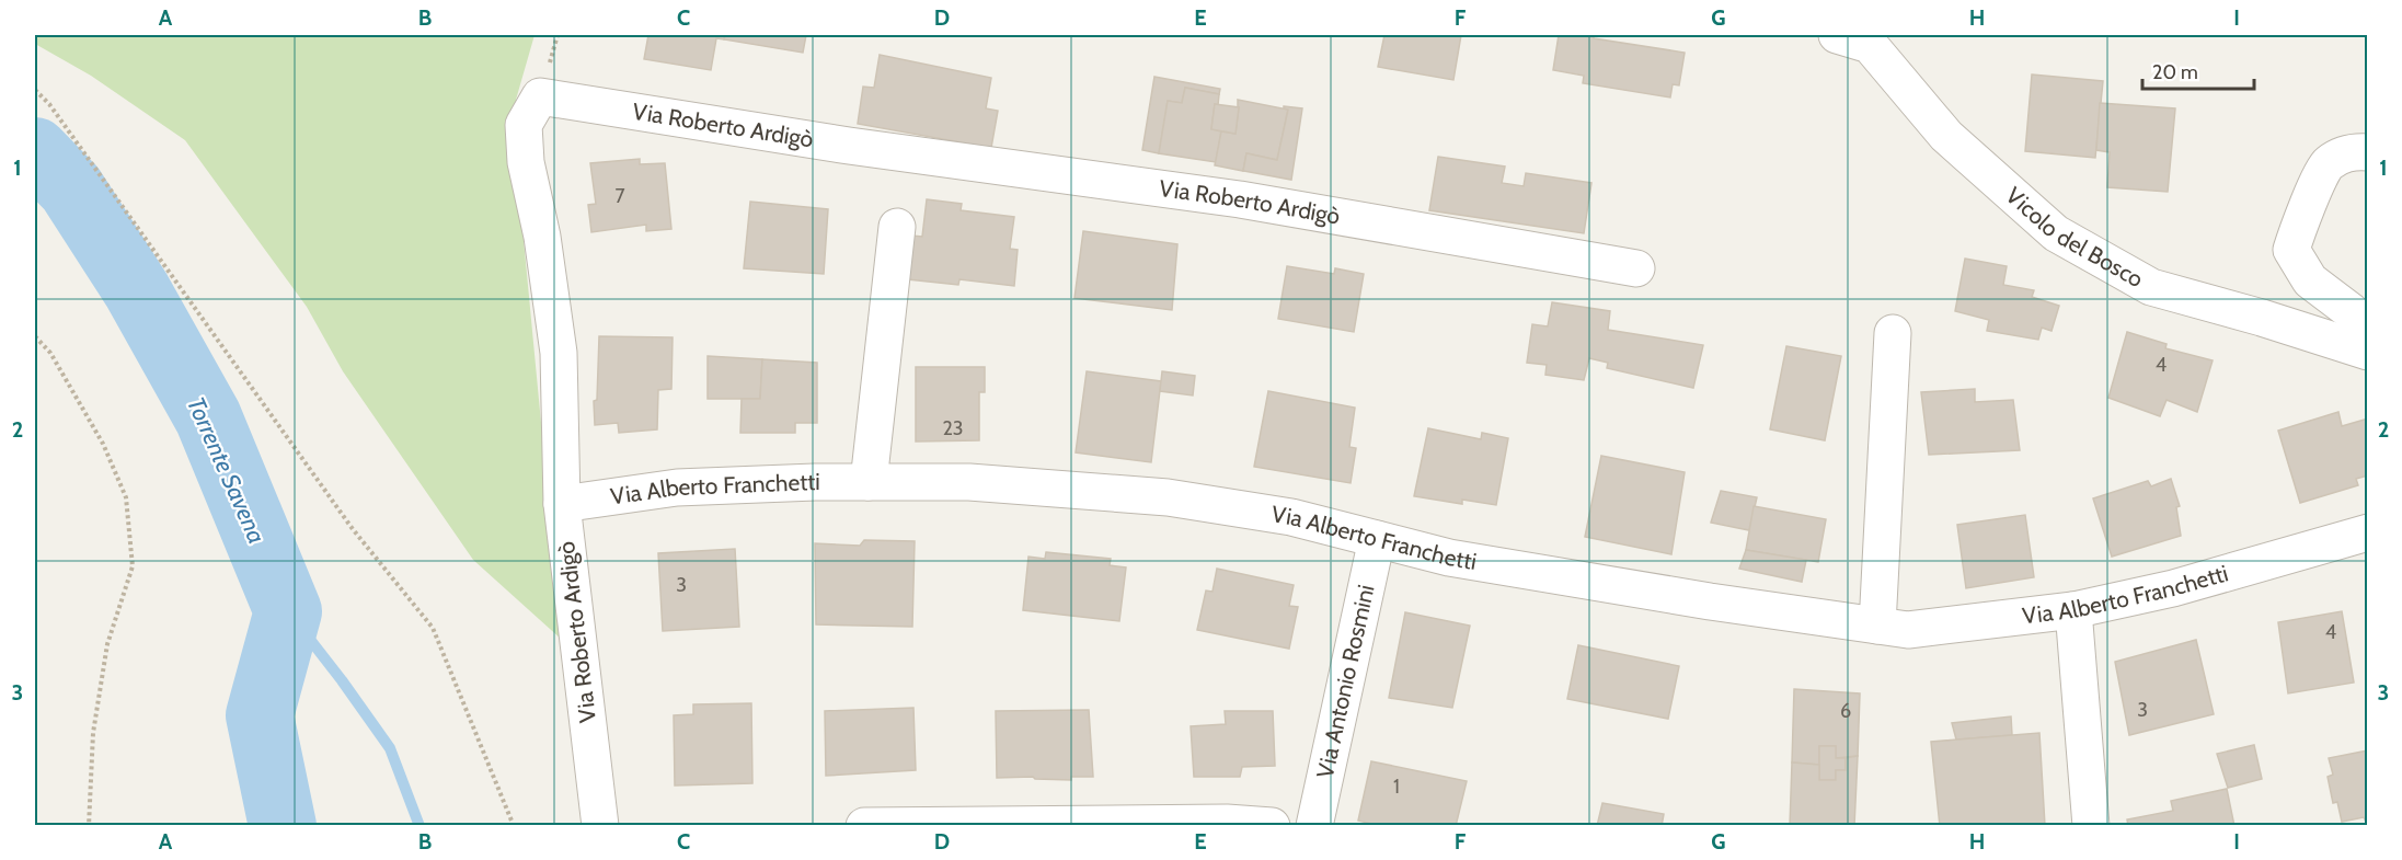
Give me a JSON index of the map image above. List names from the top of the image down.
{
  "streets": {
    "street": [
      "Via Roberto Ardigò",
      "Vicolo del Bosco",
      "Via Alberto Franchetti",
      "Via Antonio Rosmini"
    ]
  },
  "crossings": [
    ["Via Roberto Ardigò", "Via Alberto Franchetti"],
    ["Via Alberto Franchetti", "Via Antonio Rosmini"]
  ],
  "water": ["Torrente Savena"],
  "house_numbers": [
    "7",
    "4",
    "23",
    "3",
    "4",
    "3",
    "6",
    "1"
  ],
  "scale_bar": "20 m",
  "grid": {
    "columns": [
      "A",
      "B",
      "C",
      "D",
      "E",
      "F",
      "G",
      "H",
      "I"
    ],
    "rows": ["1", "2", "3"]
  }
}
